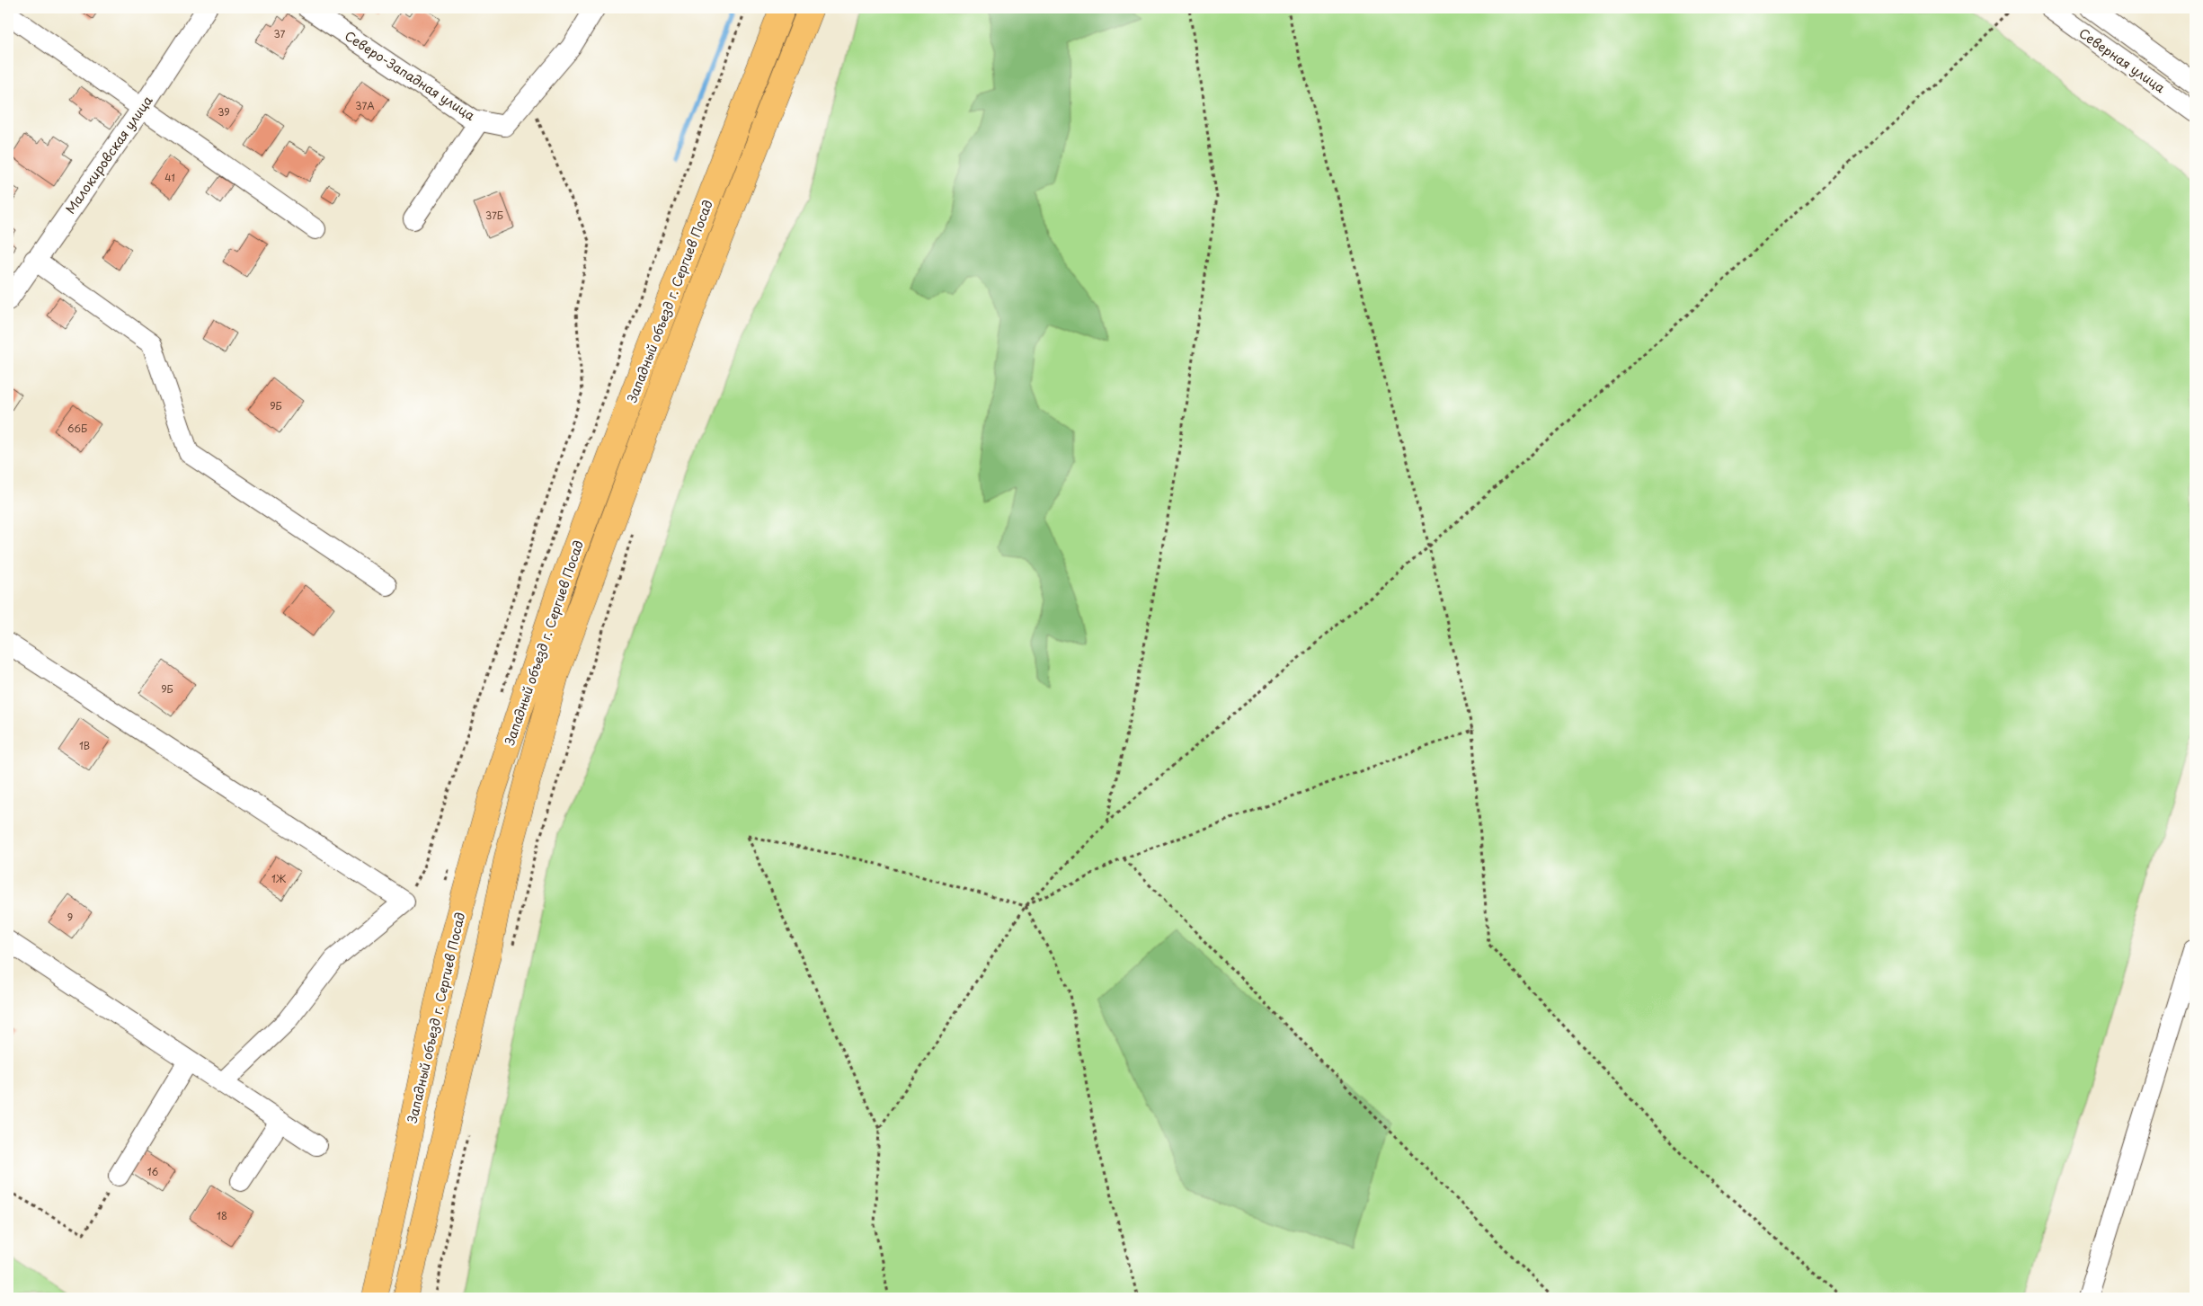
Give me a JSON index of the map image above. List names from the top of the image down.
{
  "streets": {
    "main road": ["Западный объезд г. Сергиев Посад"],
    "street": ["Северная улица", "Северо-Западная улица", "Малокировская улица"]
  },
  "house_numbers": [
    "37",
    "37А",
    "39",
    "41",
    "37Б",
    "9Б",
    "66Б",
    "9Б",
    "1В",
    "1Ж",
    "9",
    "16",
    "18"
  ]
}
